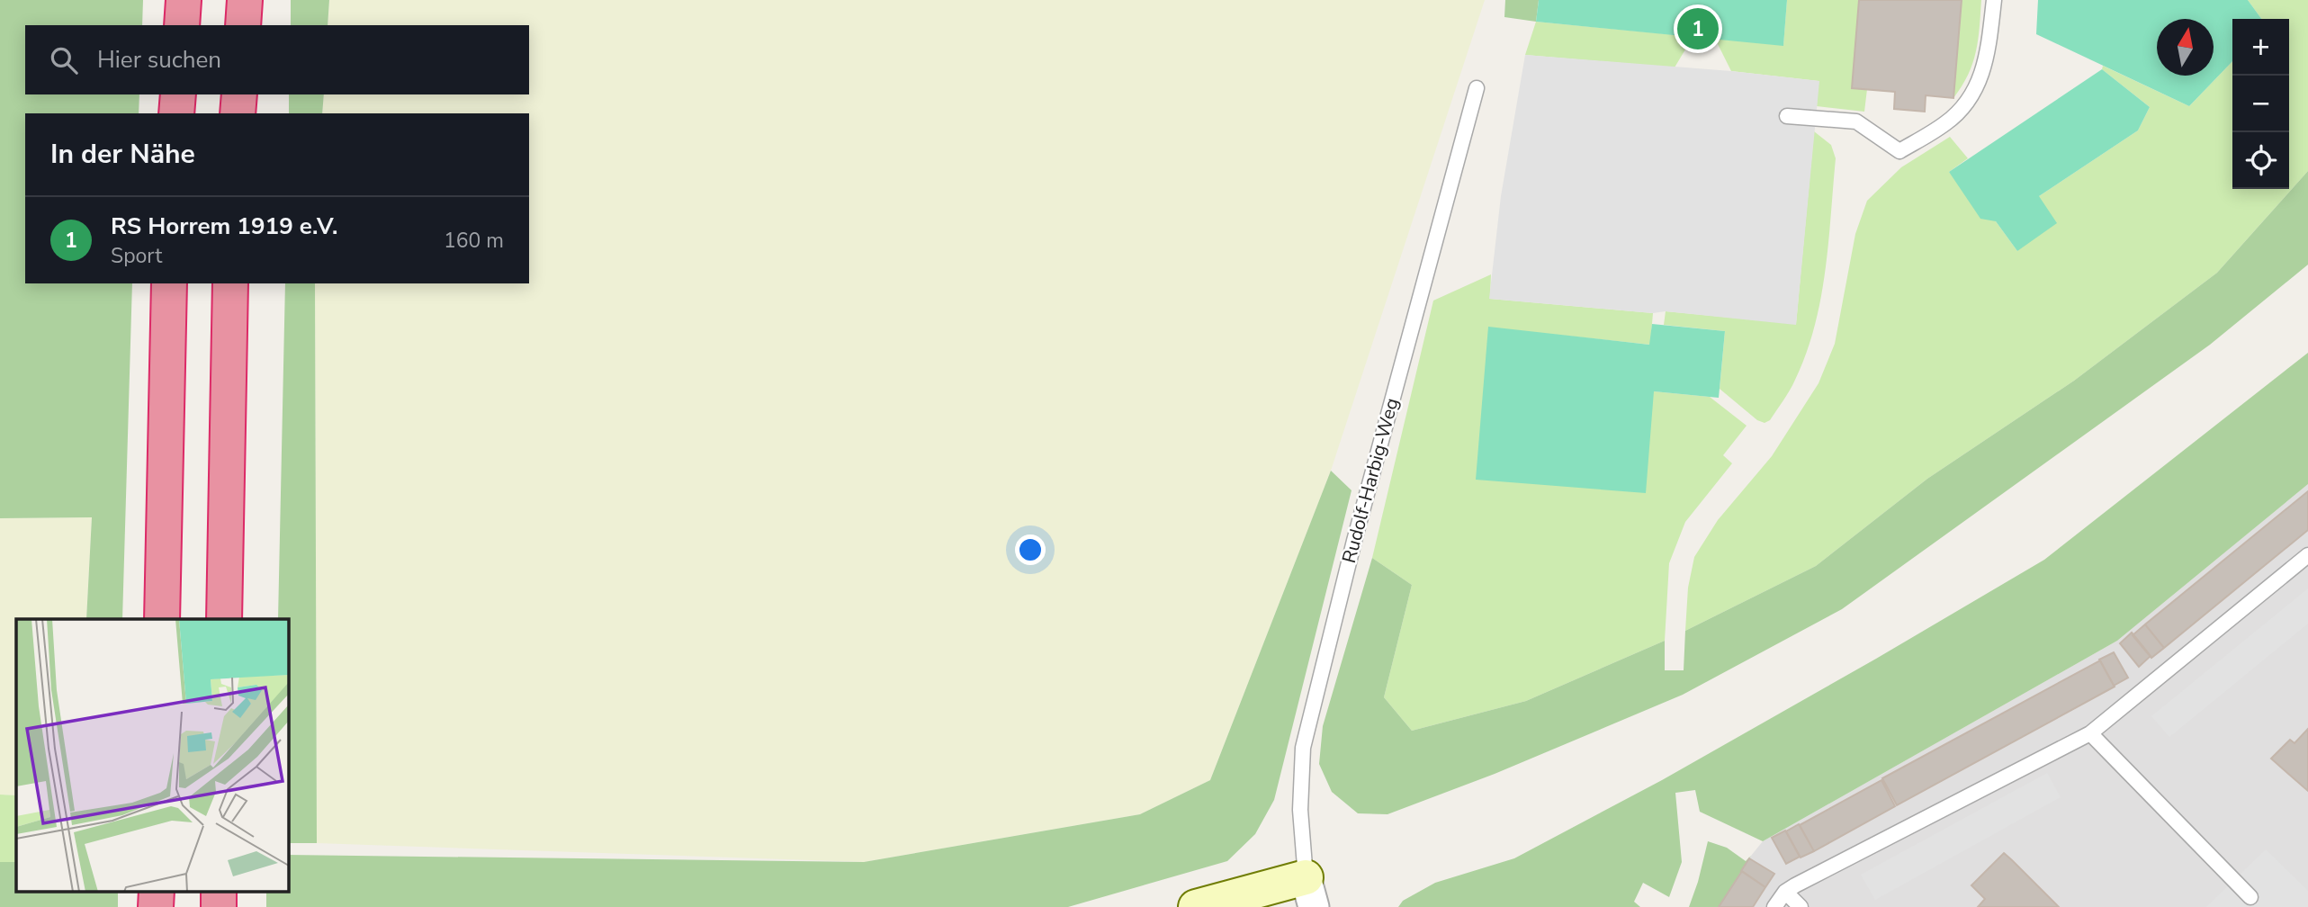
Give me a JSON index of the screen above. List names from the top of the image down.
{
  "streets": {
    "lane": ["Rudolf-Harbig-Weg"]
  },
  "north": "top",
  "page": {
    "pins": "1",
    "map_buttons": ["+", "−"],
    "search": "Hier suchen",
    "heading": "In der Nähe",
    "list": [
      {
        "mark": "1",
        "name": "RS Horrem 1919 e.V.",
        "note": "Sport",
        "value": "160 m"
      }
    ]
  }
}
